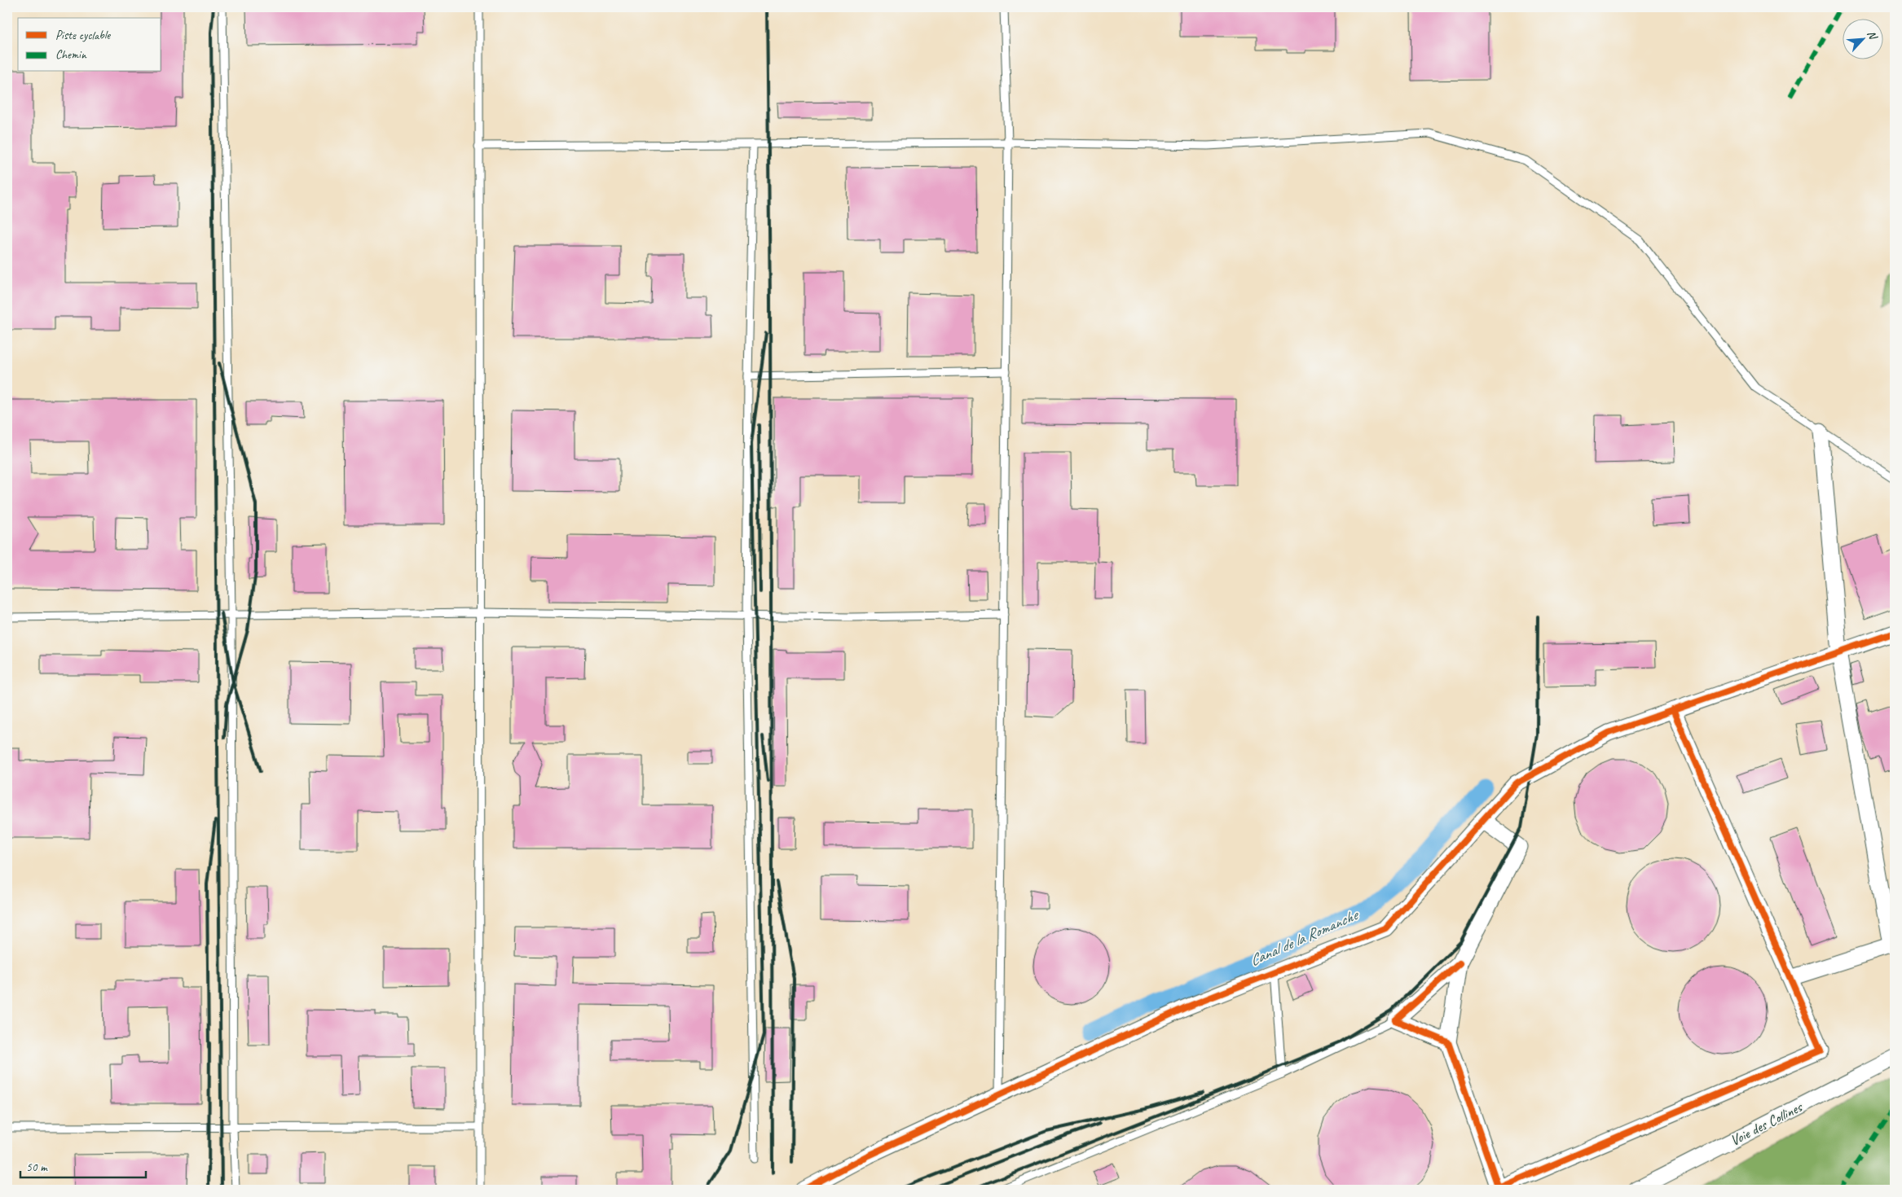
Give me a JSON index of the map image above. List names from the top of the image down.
{
  "streets": {
    "street": ["Voie des Collines"]
  },
  "water": ["Canal de la Romanche"],
  "legend": ["Piste cyclable", "Chemin"],
  "scale_bar": "50 m",
  "north": "top right"
}
